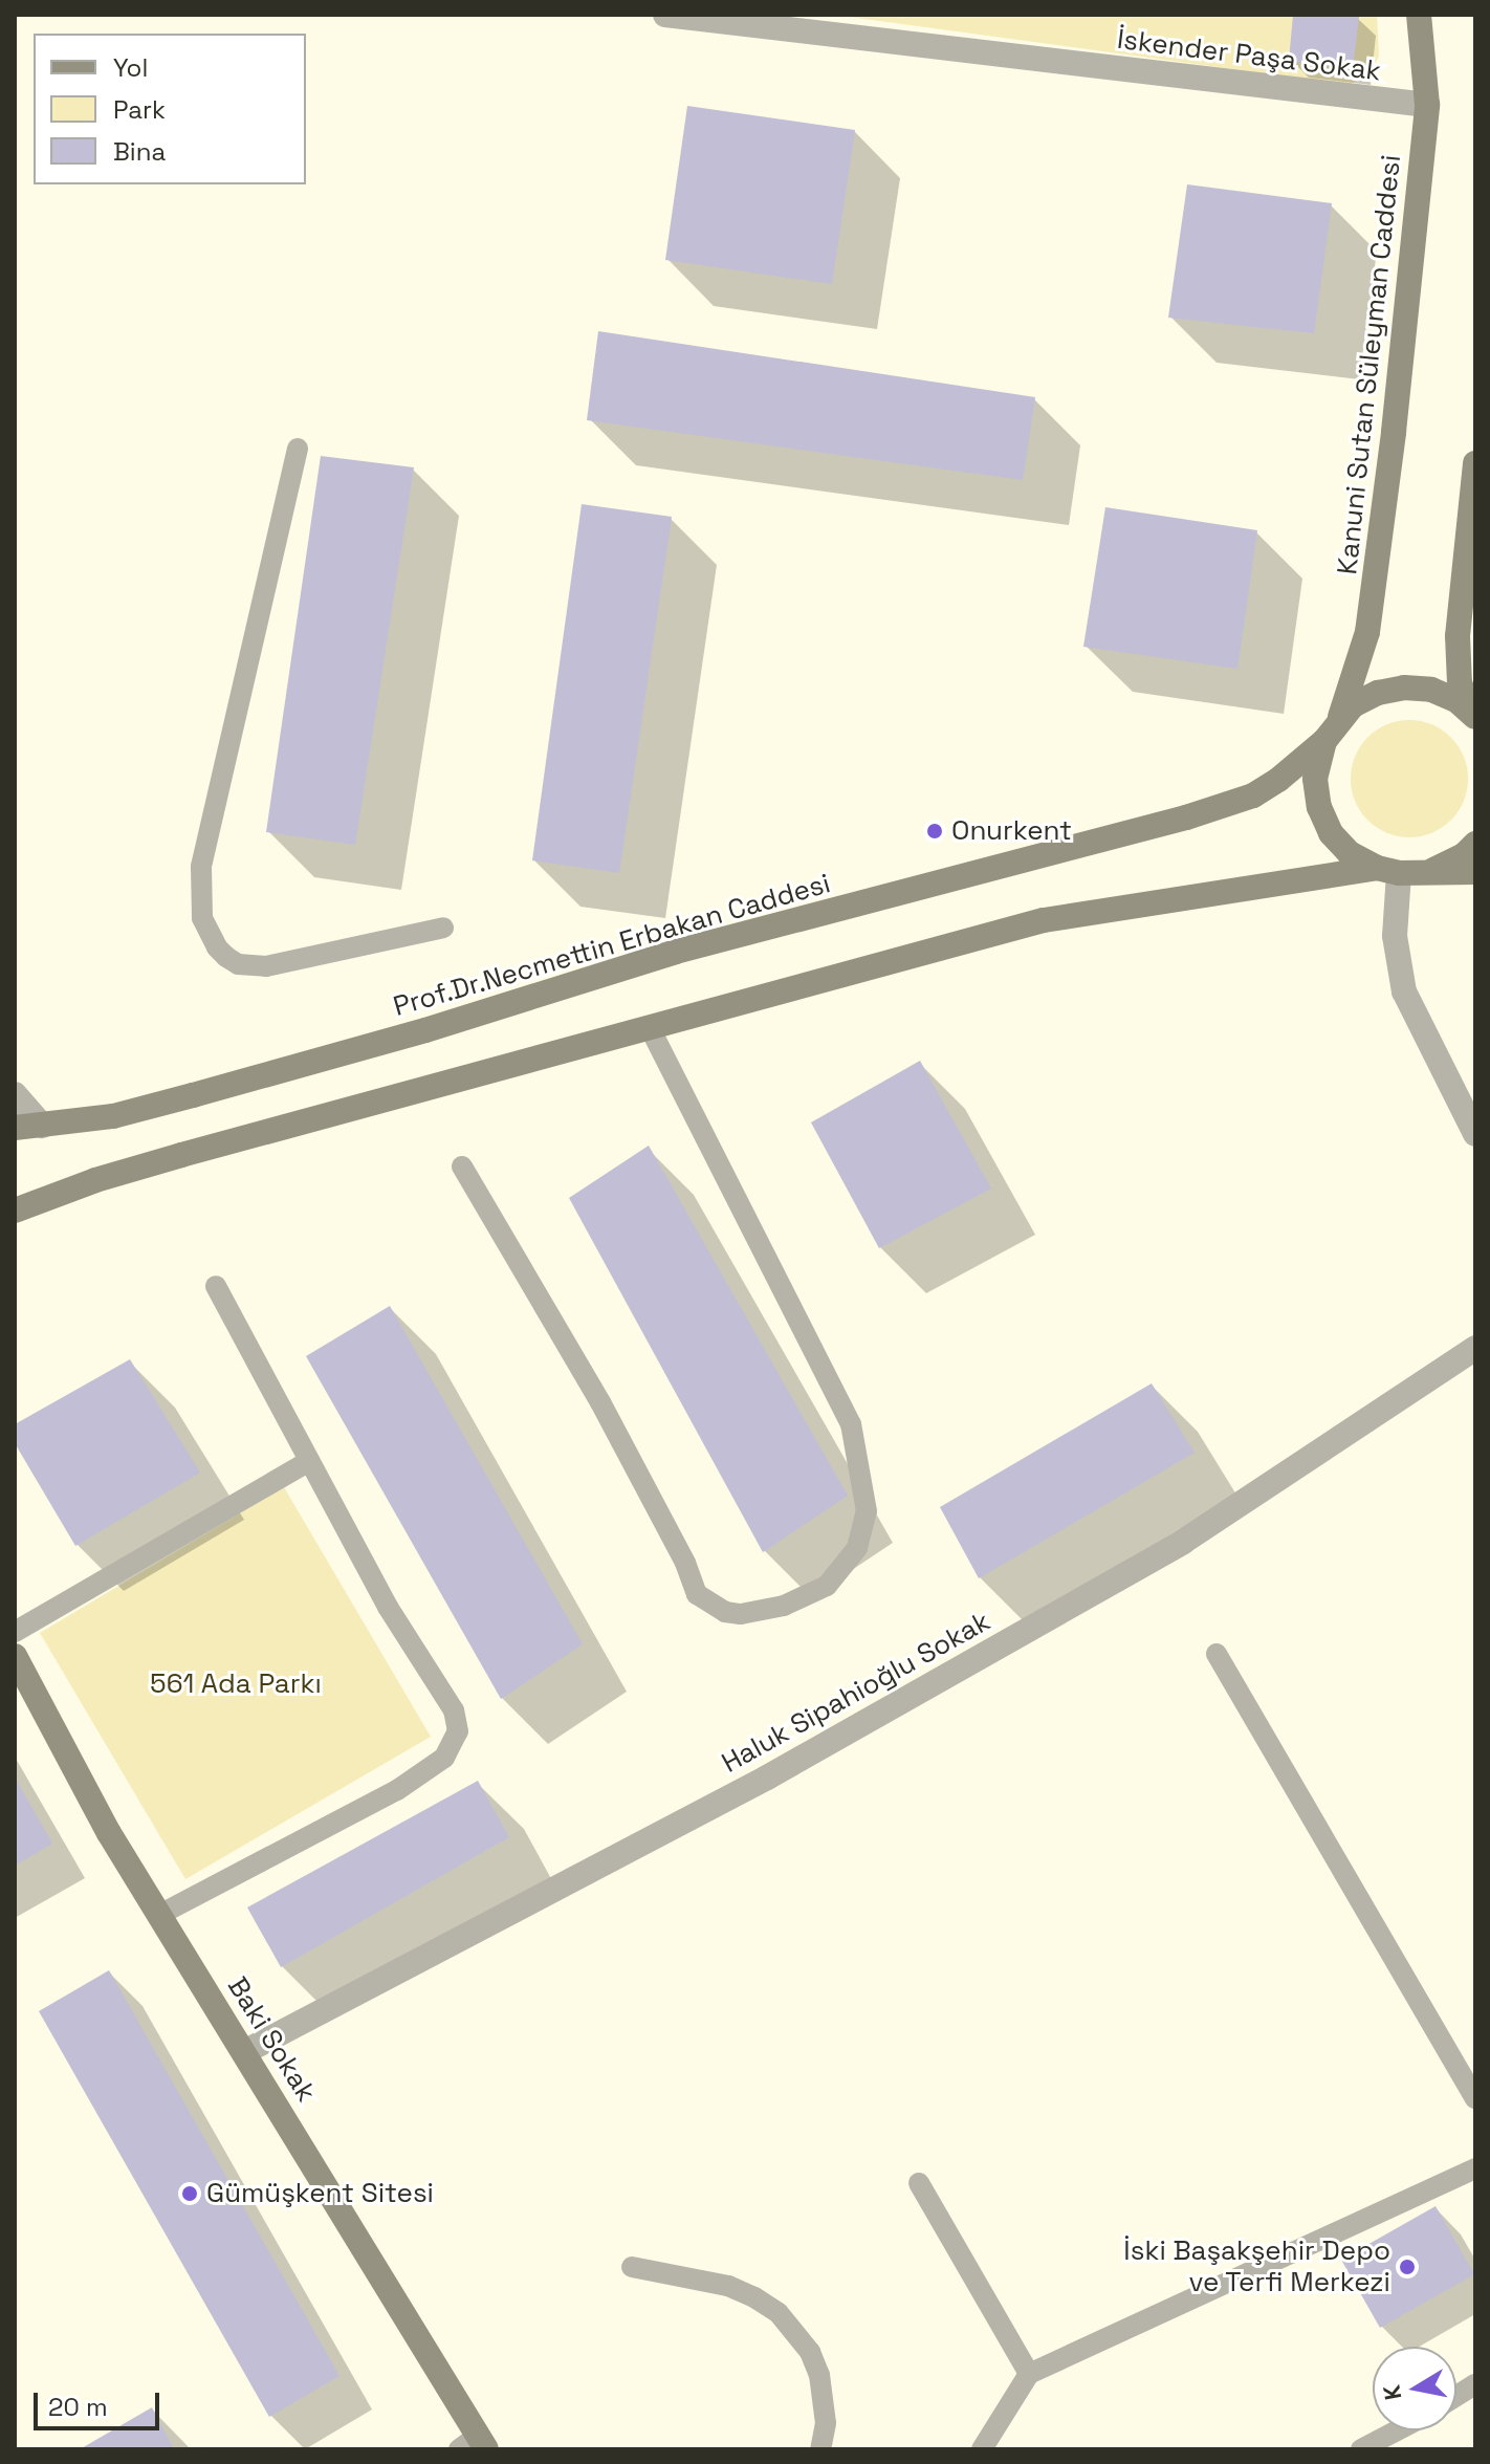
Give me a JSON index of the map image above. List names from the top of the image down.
{
  "streets": {
    "main road": ["Kanuni Sutan Süleyman Caddesi", "Prof.Dr.Necmettin Erbakan Caddesi", "Baki Sokak"],
    "street": ["İskender Paşa Sokak", "Haluk Sipahioğlu Sokak"]
  },
  "crossings": [
    ["İskender Paşa Sokak", "Kanuni Sutan Süleyman Caddesi"],
    ["Kanuni Sutan Süleyman Caddesi", "Prof.Dr.Necmettin Erbakan Caddesi"],
    ["Haluk Sipahioğlu Sokak", "Baki Sokak"]
  ],
  "parks": ["561 Ada Parkı"],
  "places": ["Onurkent", "Gümüşkent Sitesi", "İski Başakşehir Depo ve Terfi Merkezi"],
  "legend": ["Yol", "Park", "Bina"],
  "scale_bar": "20 m",
  "north": "left"
}
